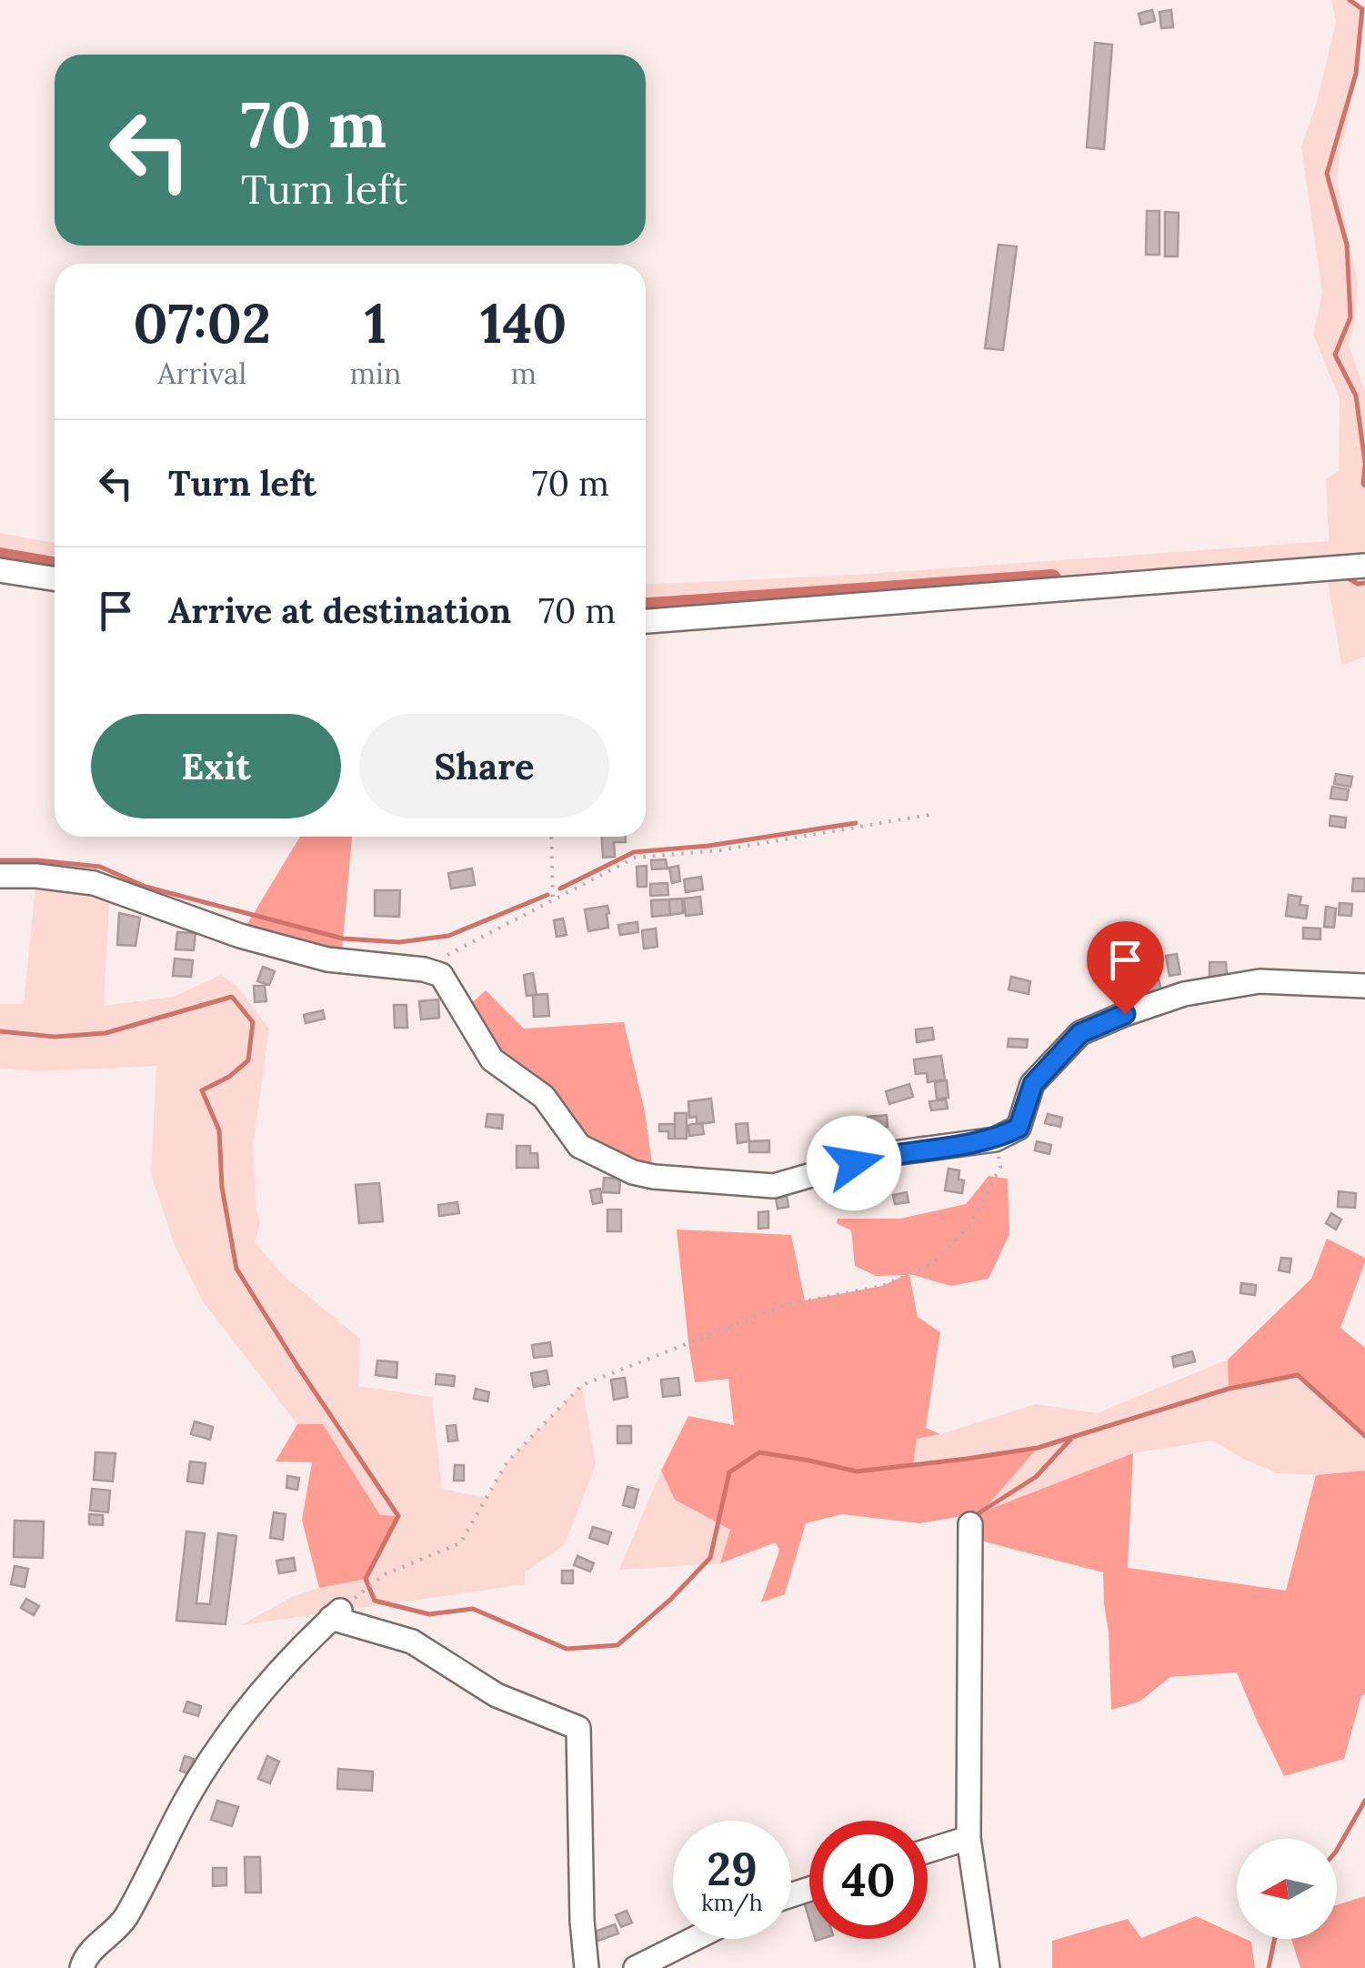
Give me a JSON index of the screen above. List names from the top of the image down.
{
  "north": "left",
  "page": {
    "turn": ["70 m", "Turn left"],
    "eta": [
      "07:02",
      "Arrival",
      "1",
      "min",
      "140",
      "m"
    ],
    "list": [
      {
        "name": "Turn left",
        "value": "70 m"
      },
      {
        "name": "Arrive at destination",
        "value": "70 m"
      }
    ],
    "buttons": ["Exit", "Share"],
    "speed": "29 km/h",
    "limit": "40"
  }
}
